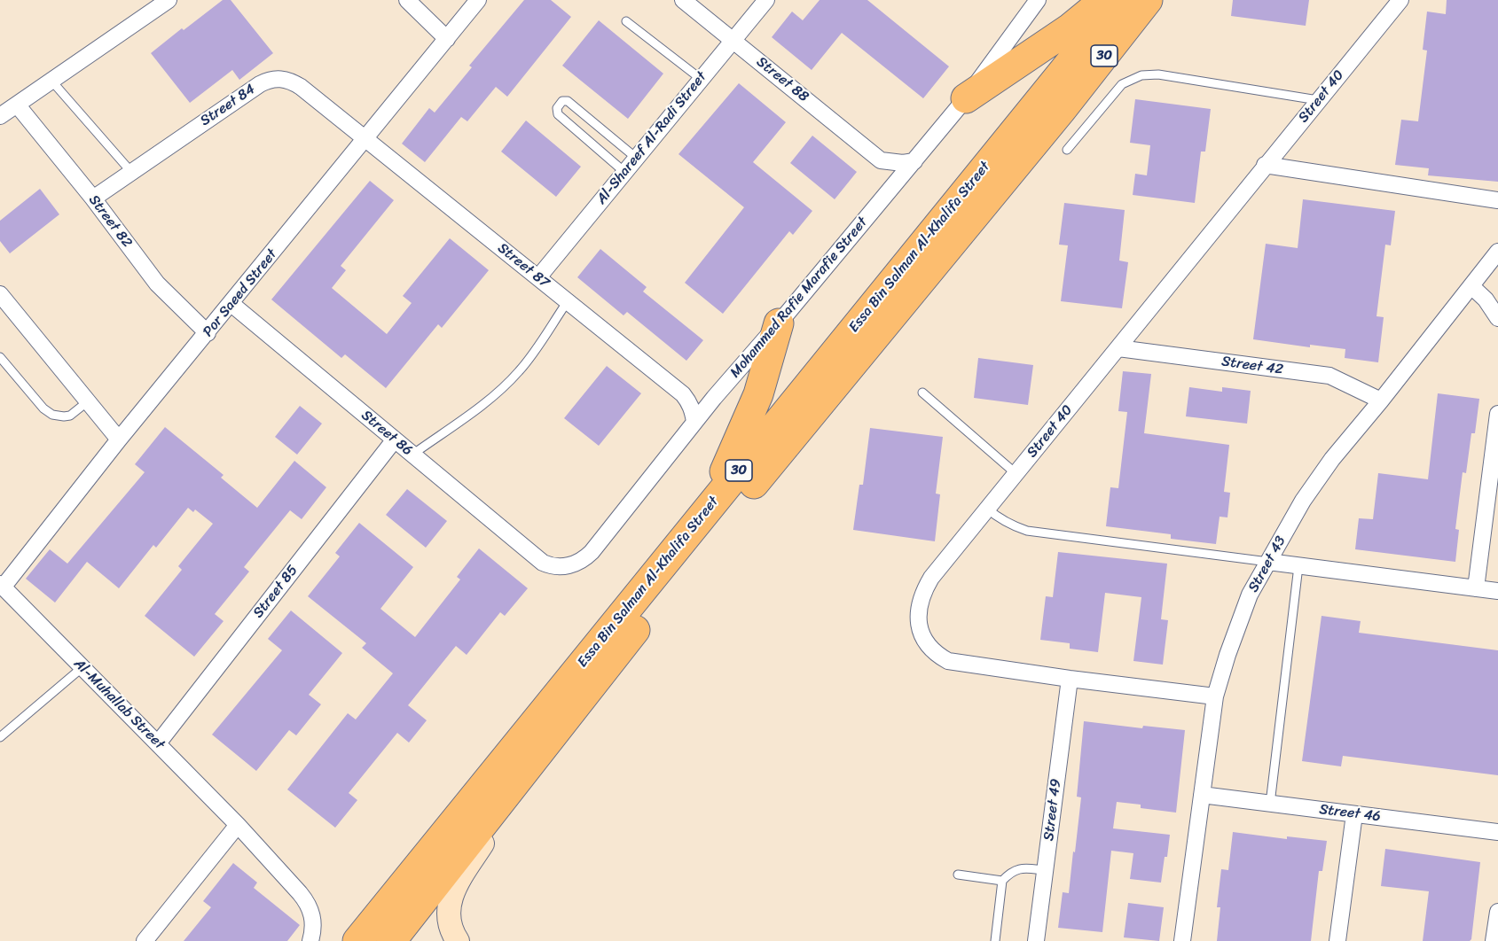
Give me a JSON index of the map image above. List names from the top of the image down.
{
  "streets": {
    "highway": ["30", "Essa Bin Salman Al-Khalifa Street"],
    "street": [
      "Street 88",
      "Street 40",
      "Street 84",
      "Al-Shareef Al-Radi Street",
      "Street 82",
      "Street 87",
      "Por Saeed Street",
      "Mohammed Rafie Marafie Street",
      "Street 42",
      "Street 86",
      "Street 43",
      "Street 85",
      "Al-Muhallab Street",
      "Street 49",
      "Street 46"
    ]
  },
  "crossings": [
    ["Street 88", "Al-Shareef Al-Radi Street"],
    ["Street 40", "Street 42"],
    ["Street 40", "Street 43"],
    ["Street 40", "Street 49"],
    ["Street 84", "Street 82"],
    ["Street 84", "Street 87"],
    ["Street 84", "Por Saeed Street"],
    ["Al-Shareef Al-Radi Street", "Street 87"],
    ["Street 82", "Por Saeed Street"],
    ["Street 87", "Por Saeed Street"],
    ["Street 87", "Mohammed Rafie Marafie Street"],
    ["Por Saeed Street", "Street 86"],
    ["Por Saeed Street", "Al-Muhallab Street"],
    ["Mohammed Rafie Marafie Street", "Street 86"],
    ["Street 42", "Street 43"],
    ["Street 86", "Street 85"],
    ["Street 43", "Street 46"],
    ["Street 85", "Al-Muhallab Street"]
  ]
}
